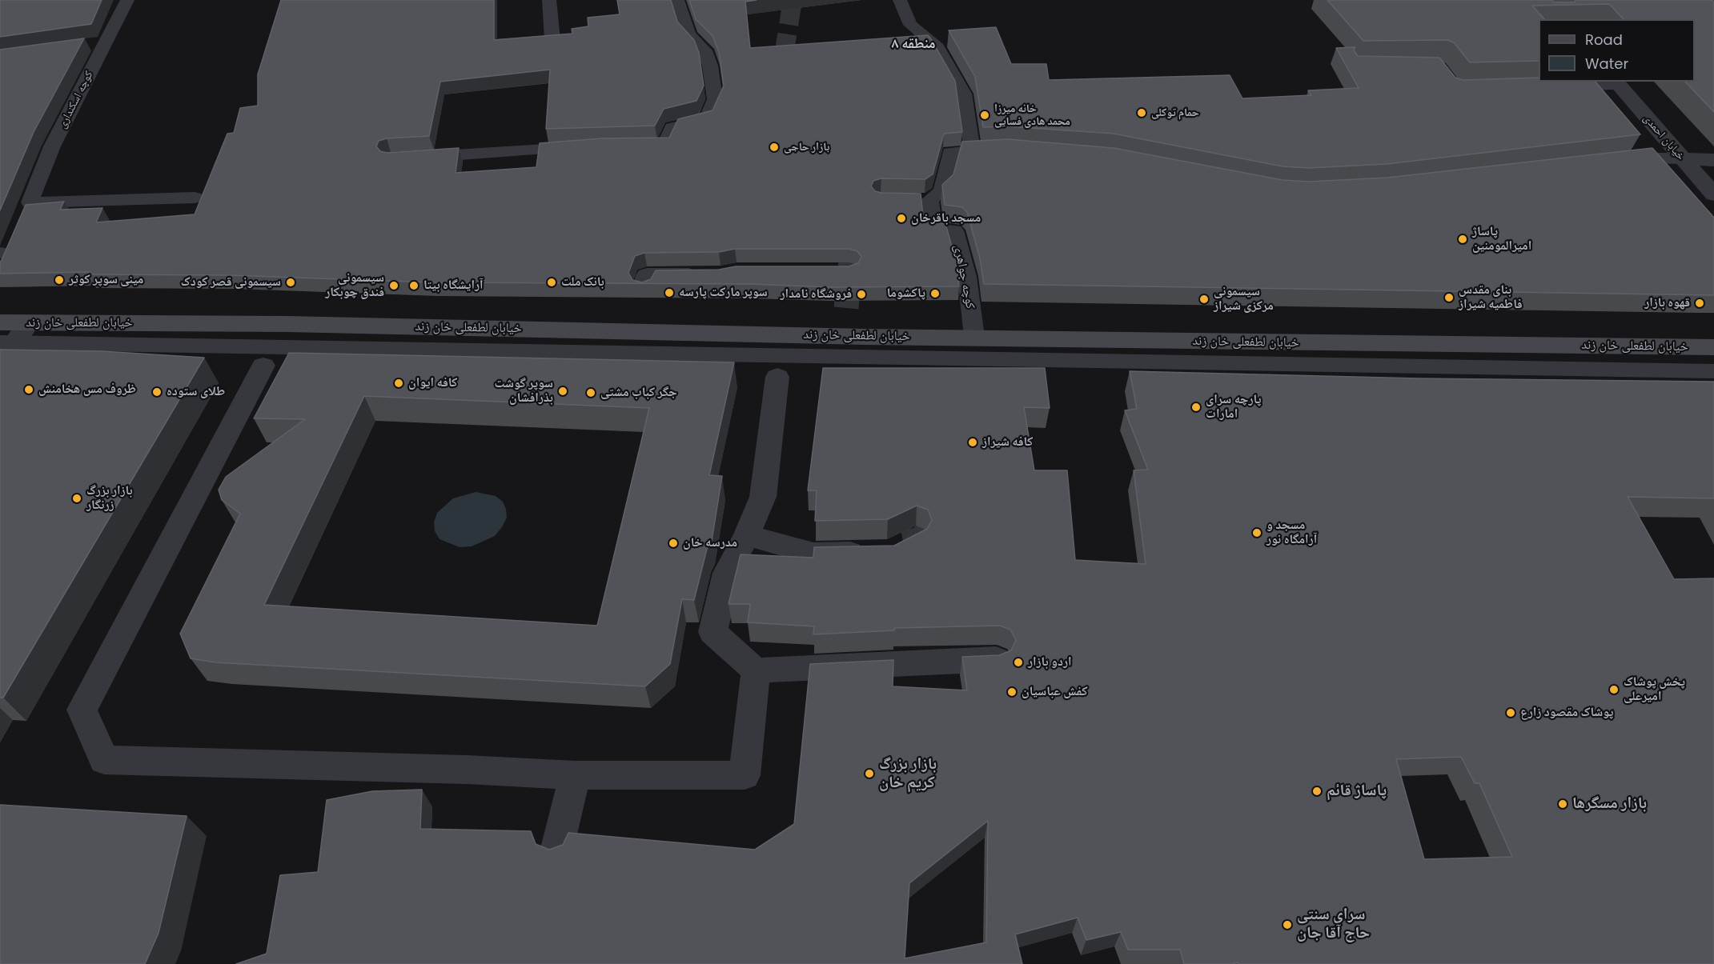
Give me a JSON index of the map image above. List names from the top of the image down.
{
  "streets": {
    "street": ["خیابان احمدی", "خیابان لطفعلی خان زند"],
    "lane": ["کوچه اسکنداری", "کوچه جواهری"]
  },
  "crossings": [
    ["کوچه جواهری", "خیابان لطفعلی خان زند"]
  ],
  "districts": ["منطقه ۸"],
  "places": [
    "حمام توکلی",
    "خانه میرزا محمد هادی فسایی",
    "بازار حاجی",
    "مسجد باقرخان",
    "پاساژ امیرالمومنین",
    "مینی سوپر کوثر",
    "سیسمونی قصر کودک",
    "بانک ملت",
    "سیسمونی فندق چوبکار",
    "آرایشگاه بیتا",
    "سوپر مارکت پارسه",
    "پاکشوما",
    "فروشگاه نامدار",
    "بنای مقدس فاطمیه شیراز",
    "سیسمونی مرکزی شیراز",
    "قهوه بازار",
    "کافه ایوان",
    "ظروف مس هخامنش",
    "سوپر گوشت بذرافشان",
    "طلای ستوده",
    "جگر کباب مشتی",
    "پارچه سرای امارات",
    "کافه شیراز",
    "بازار بزرگ زرنگار",
    "مسجد و آرامگاه نور",
    "مدرسه خان",
    "اردو بازار",
    "پخش پوشاک امیرعلى",
    "کفش عباسیان",
    "پوشاک مقصود زارع",
    "بازار بزرگ کریم خان",
    "پاساژ قائم",
    "بازار مسگرها",
    "سرای سنتی حاج آقا جان"
  ],
  "legend": ["Road", "Water"]
}
